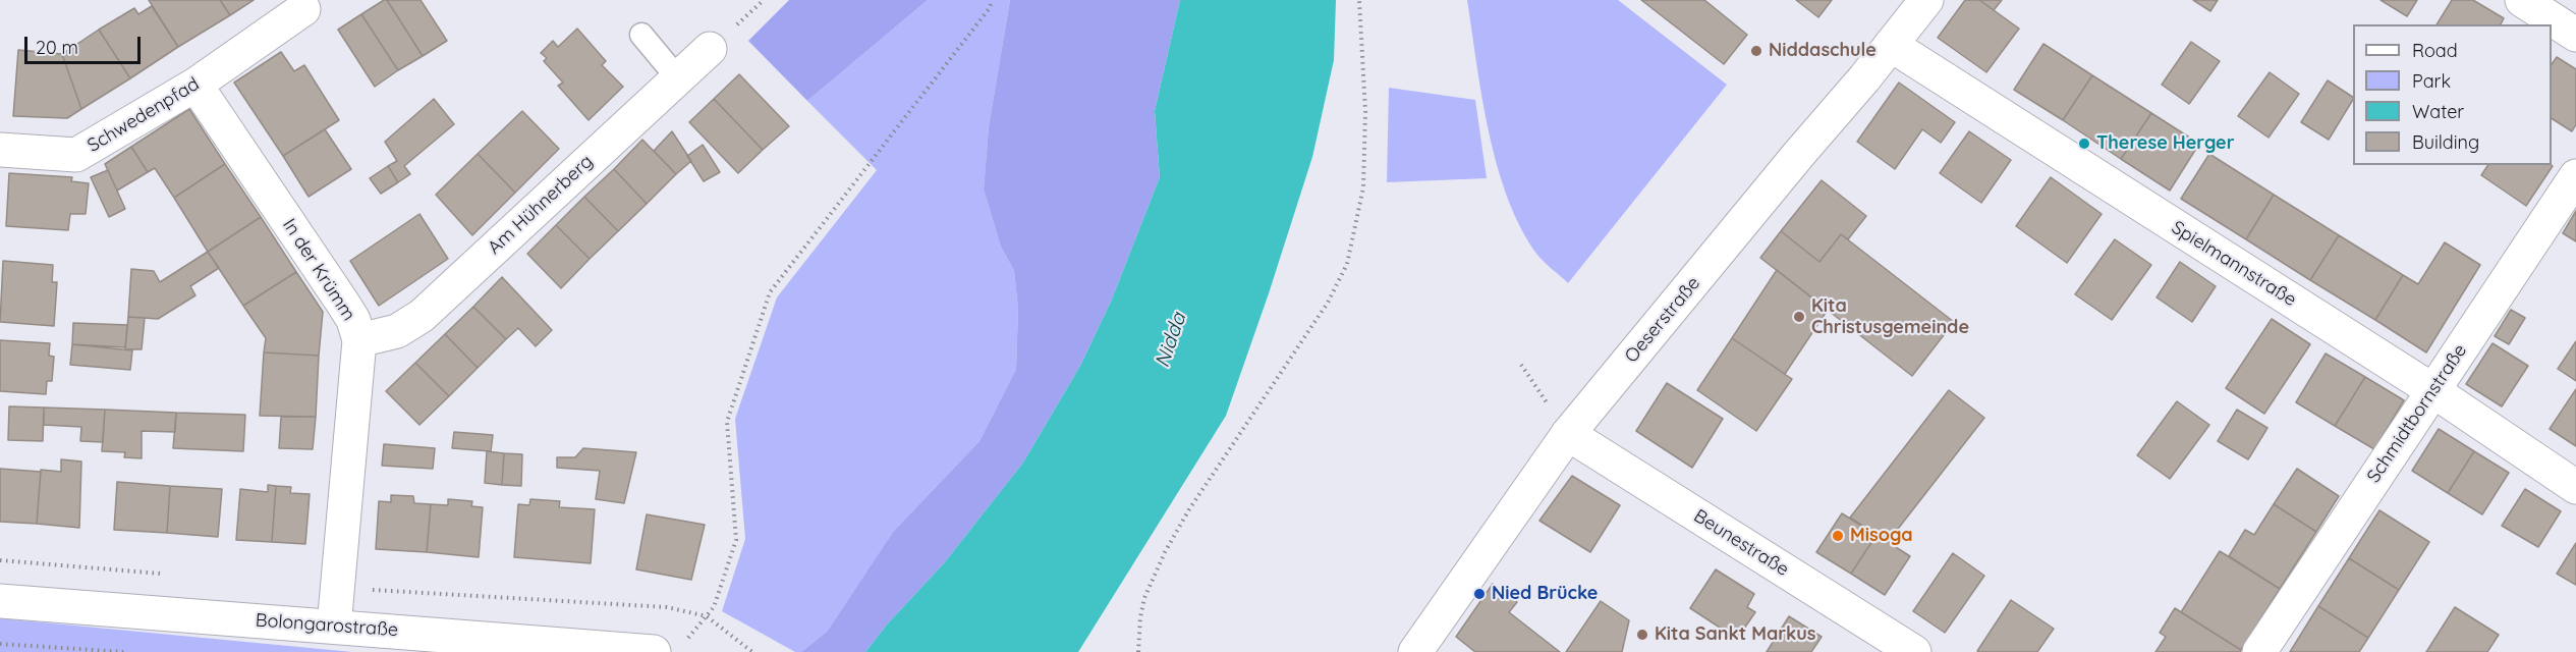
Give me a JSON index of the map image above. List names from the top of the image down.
{
  "streets": {
    "street": [
      "Schwedenpfad",
      "Am Hühnerberg",
      "Spielmannstraße",
      "In der Krümm",
      "Oeserstraße",
      "Schmidtbornstraße",
      "Beunestraße",
      "Bolongarostraße"
    ]
  },
  "crossings": [
    ["Schwedenpfad", "In der Krümm"],
    ["Am Hühnerberg", "In der Krümm"],
    ["Spielmannstraße", "Oeserstraße"],
    ["Spielmannstraße", "Schmidtbornstraße"],
    ["In der Krümm", "Bolongarostraße"],
    ["Oeserstraße", "Beunestraße"]
  ],
  "water": ["Nidda"],
  "places": [
    "Niddaschule",
    "Therese Herger",
    "Kita Christusgemeinde",
    "Misoga",
    "Nied Brücke",
    "Kita Sankt Markus"
  ],
  "legend": [
    "Road",
    "Park",
    "Water",
    "Building"
  ],
  "scale_bar": "20 m"
}
